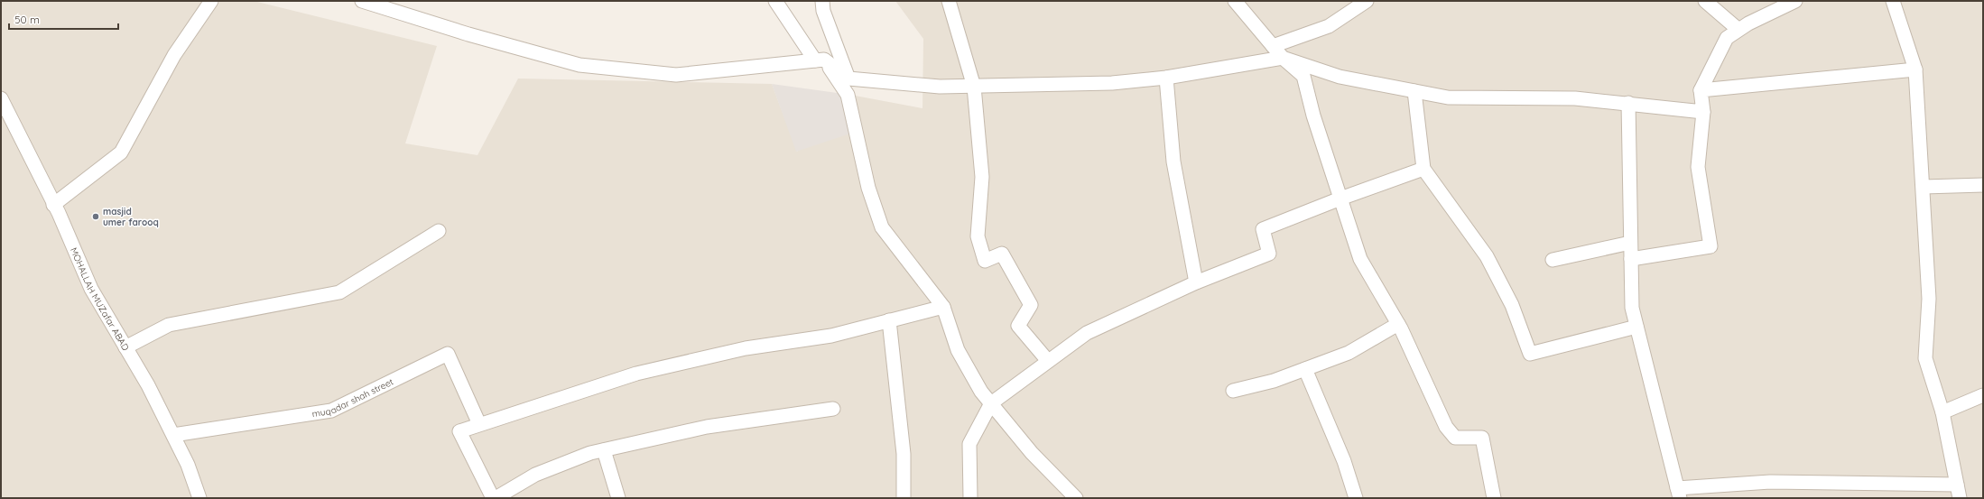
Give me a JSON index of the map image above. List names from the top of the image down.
{
  "streets": {
    "street": ["MOHALLAH MUZafar ABAD", "muqadar shah street"]
  },
  "crossings": [
    ["MOHALLAH MUZafar ABAD", "muqadar shah street"]
  ],
  "places": ["masjid umer farooq"],
  "scale_bar": "50 m"
}
